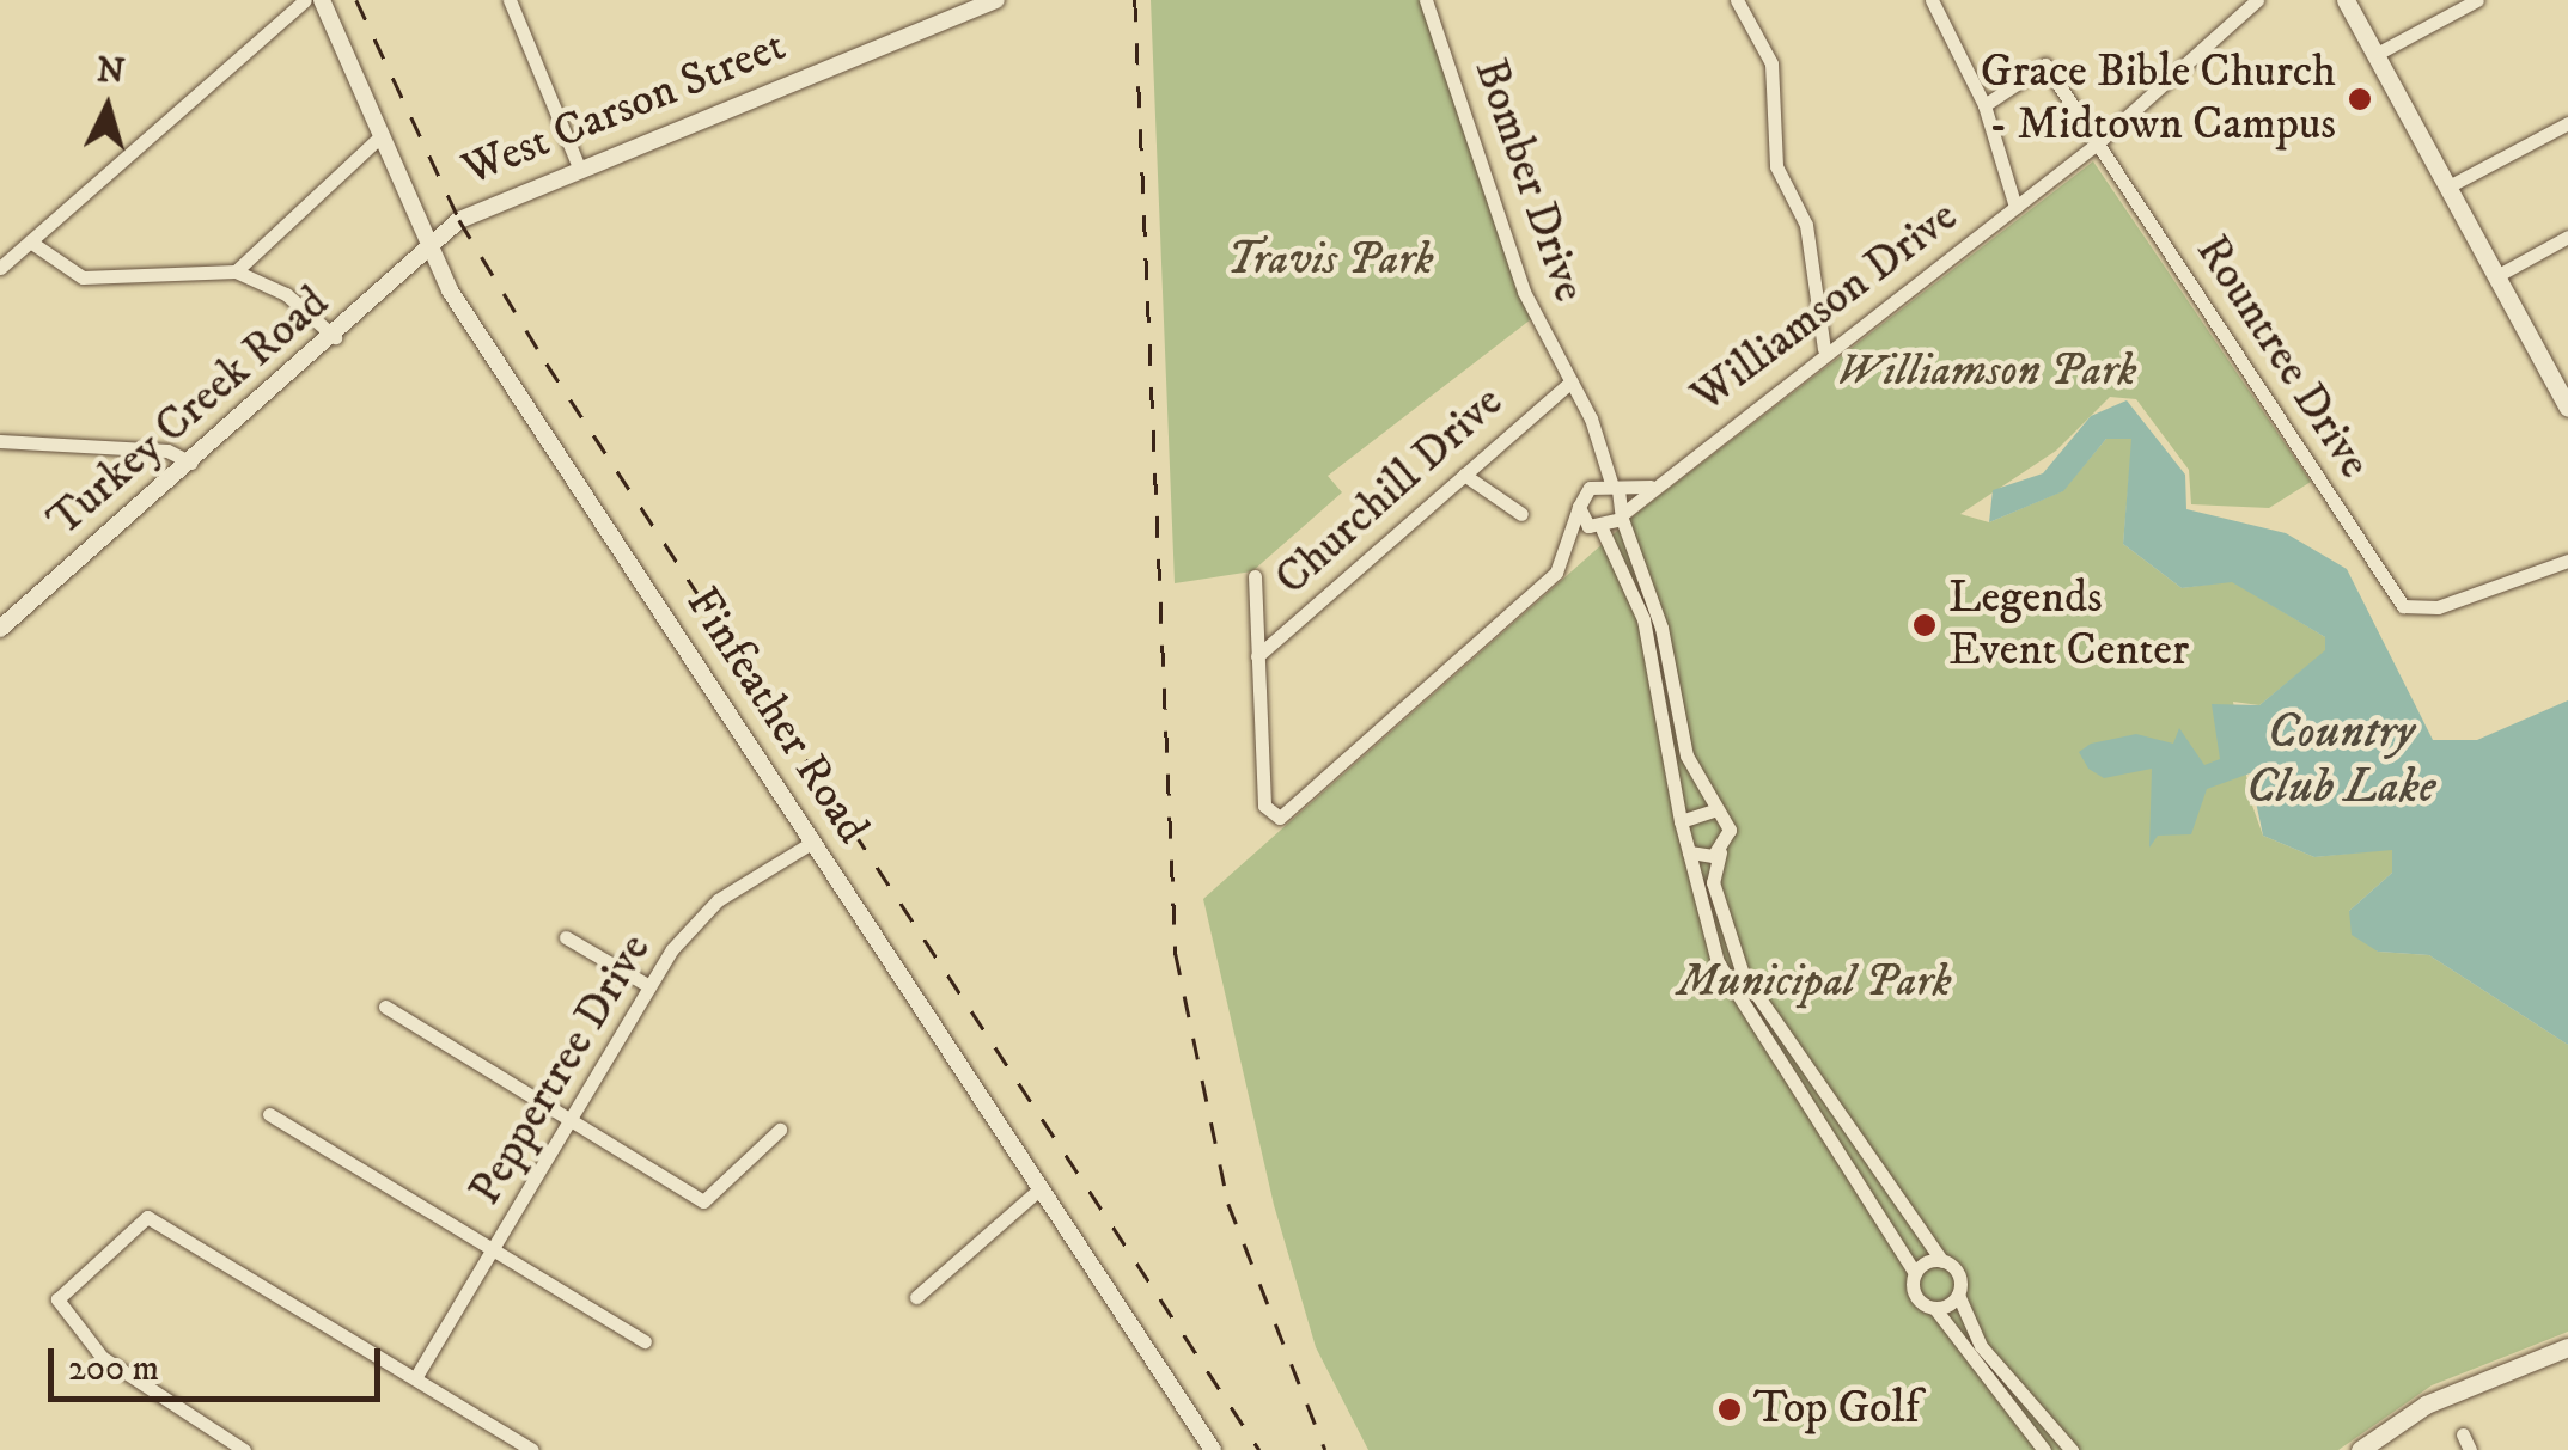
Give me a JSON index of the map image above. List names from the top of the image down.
{
  "streets": {
    "street": [
      "West Carson Street",
      "Bomber Drive",
      "Williamson Drive",
      "Rountree Drive",
      "Turkey Creek Road",
      "Churchill Drive",
      "Finfeather Road",
      "Peppertree Drive"
    ]
  },
  "crossings": [
    ["West Carson Street", "Turkey Creek Road"],
    ["West Carson Street", "Finfeather Road"],
    ["Bomber Drive", "Williamson Drive"],
    ["Bomber Drive", "Churchill Drive"],
    ["Williamson Drive", "Rountree Drive"],
    ["Turkey Creek Road", "Finfeather Road"],
    ["Finfeather Road", "Peppertree Drive"]
  ],
  "water": ["Country Club Lake"],
  "parks": ["Travis Park", "Williamson Park", "Municipal Park"],
  "places": ["Grace Bible Church - Midtown Campus", "Legends Event Center", "Top Golf"],
  "scale_bar": "200 m",
  "north": "top"
}
